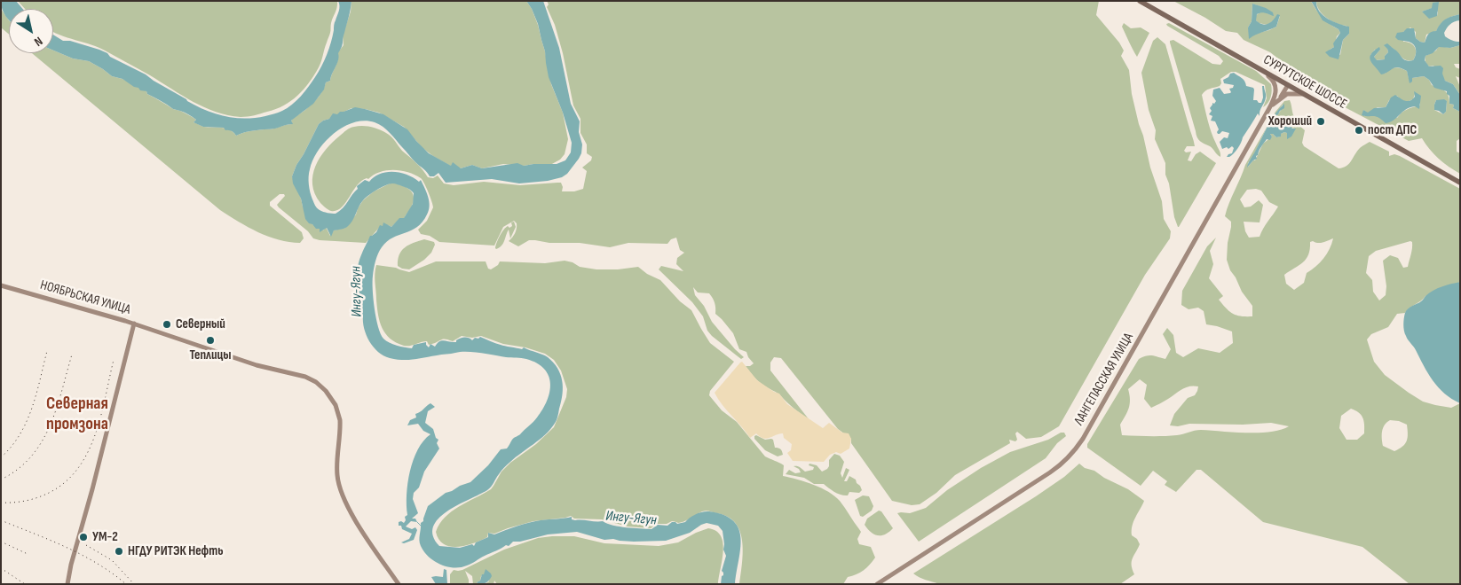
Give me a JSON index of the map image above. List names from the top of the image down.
{
  "streets": {
    "main road": ["СУРГУТСКОЕ ШОССЕ", "НОЯБРЬСКАЯ УЛИЦА", "ЛАНГЕПАССКАЯ УЛИЦА"]
  },
  "districts": ["Северная промзона"],
  "water": ["Ингу-Ягун"],
  "places": [
    "Хороший",
    "пост ДПС",
    "Северный",
    "Теплицы",
    "УМ-2",
    "НГДУ РИТЭК Нефть"
  ],
  "north": "bottom right"
}
